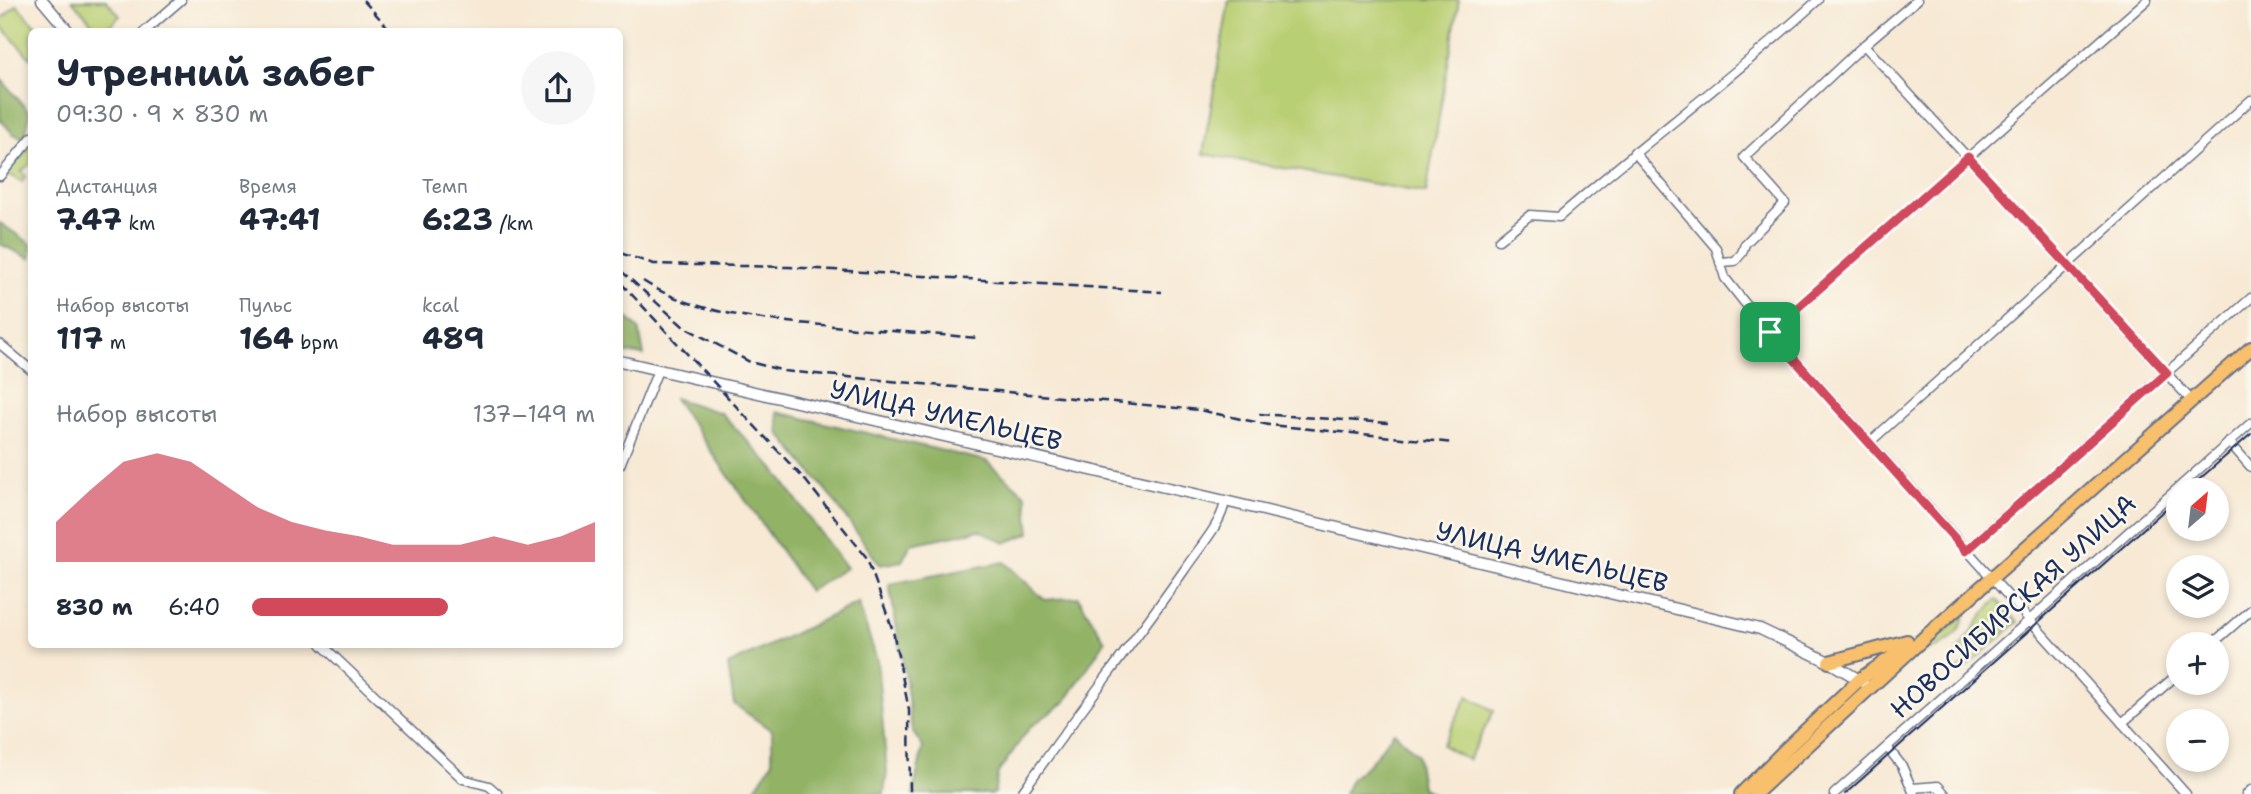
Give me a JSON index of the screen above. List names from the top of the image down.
{
  "streets": {
    "street": ["УЛИЦА УМЕЛЬЦЕВ", "НОВОСИБИРСКАЯ УЛИЦА"]
  },
  "north": "top right",
  "page": {
    "heading": ["Утренний забег", "09:30 · 9 × 830 m"],
    "stats": [
      ["Дистанция", "7.47 km"],
      ["Время", "47:41"],
      ["Темп", "6:23 /km"],
      ["Набор высоты", "117 m"],
      ["Пульс", "164 bpm"],
      ["kcal", "489"]
    ],
    "chart": ["Набор высоты", "137–149 m"],
    "map_buttons": ["+", "−"],
    "list": [
      {
        "name": "830 m",
        "note": "6:40"
      }
    ]
  }
}
